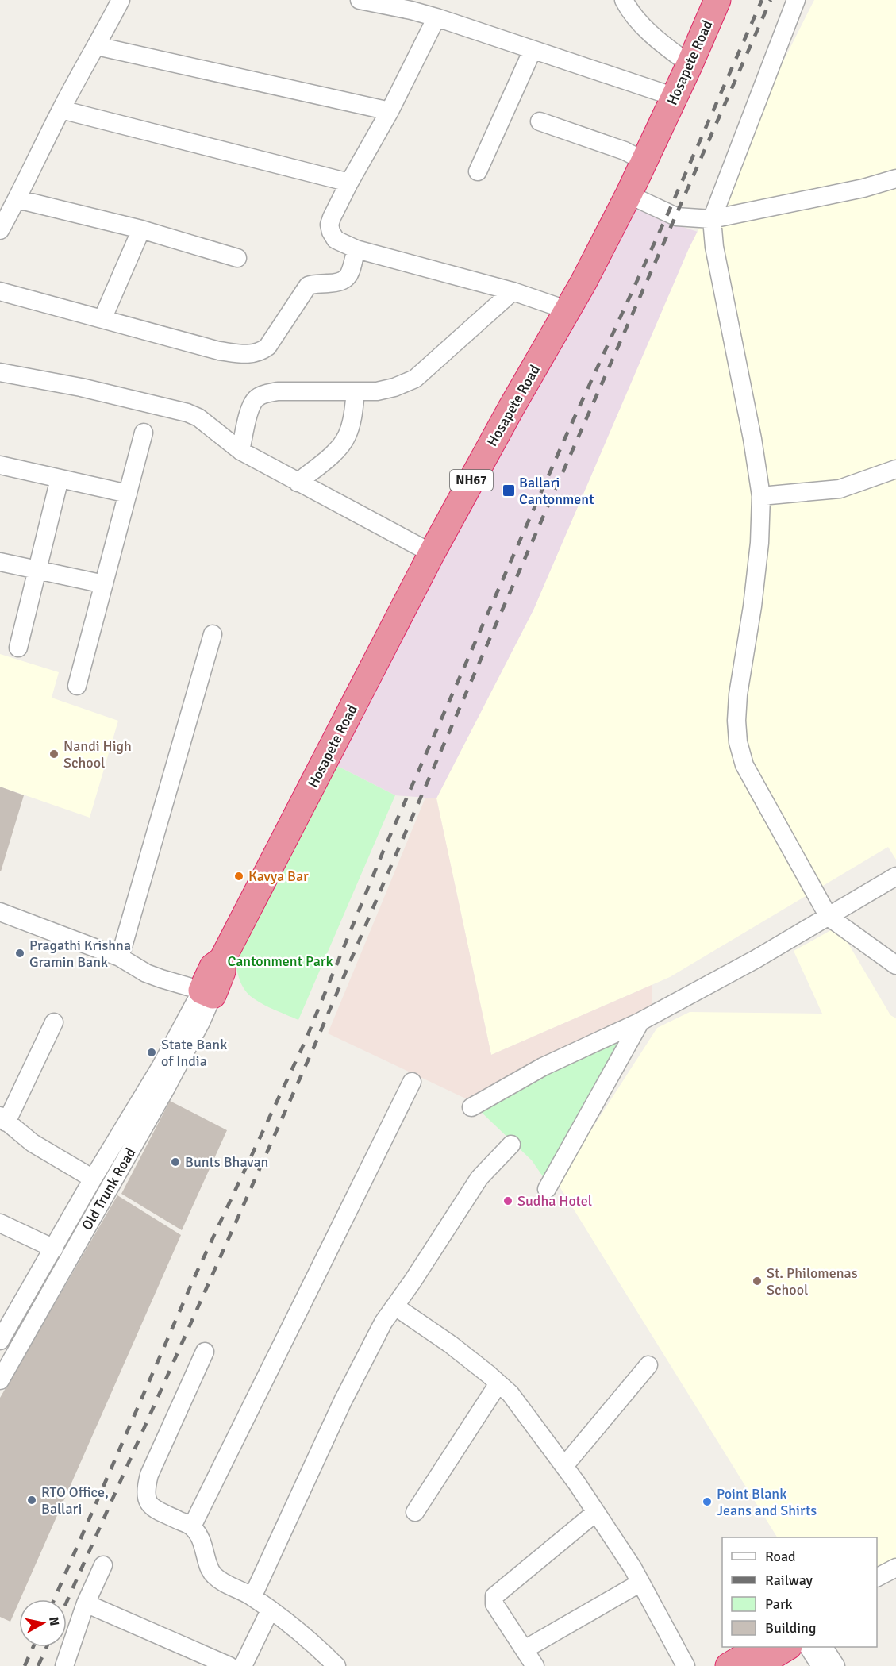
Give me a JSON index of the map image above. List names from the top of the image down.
{
  "streets": {
    "highway": ["Hosapete Road", "NH67"],
    "street": ["Old Trunk Road"]
  },
  "crossings": [
    ["Hosapete Road", "Old Trunk Road"]
  ],
  "parks": ["Cantonment Park"],
  "places": {
    "transit": ["Ballari Cantonment"],
    "other": [
      "Nandi High School",
      "Kavya Bar",
      "Pragathi Krishna Gramin Bank",
      "State Bank of India",
      "Bunts Bhavan",
      "Sudha Hotel",
      "St. Philomenas School",
      "RTO Office, Ballari",
      "Point Blank Jeans and Shirts"
    ]
  },
  "legend": [
    "Road",
    "Railway",
    "Park",
    "Building"
  ],
  "north": "right"
}
